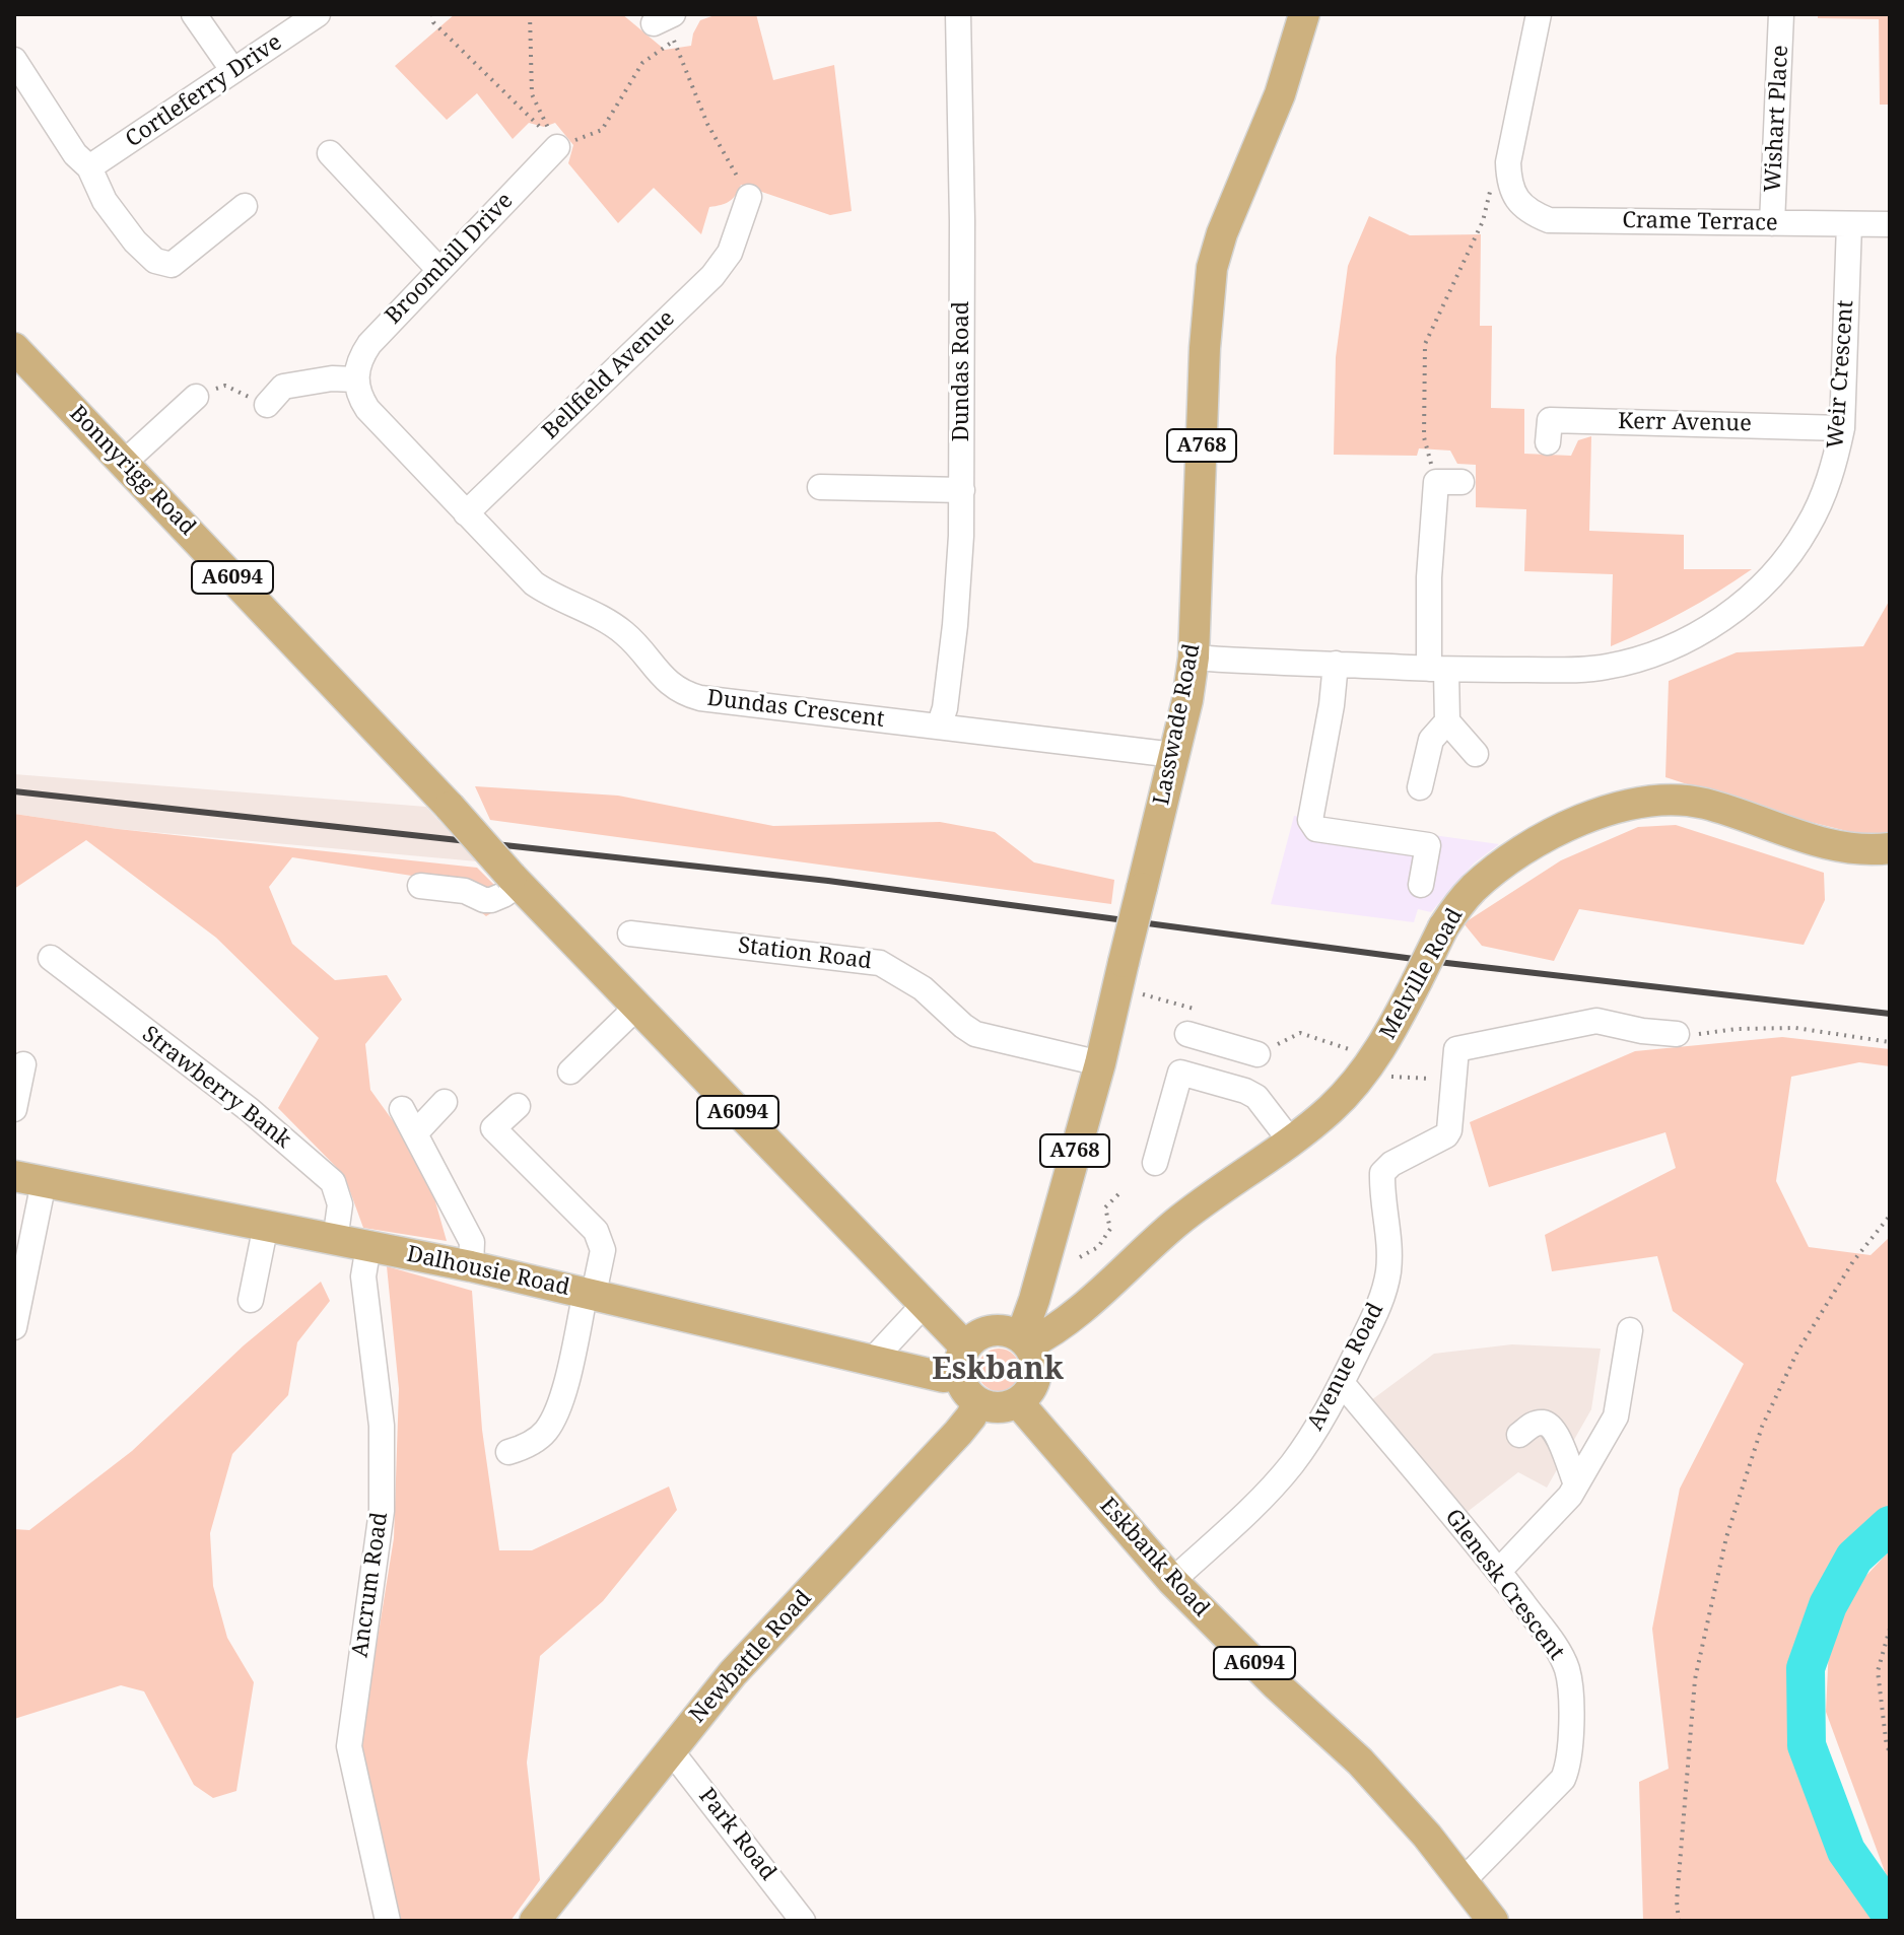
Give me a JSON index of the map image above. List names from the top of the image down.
{
  "streets": {
    "main road": [
      "A768",
      "Bonnyrigg Road",
      "A6094",
      "Lasswade Road",
      "Melville Road",
      "Dalhousie Road",
      "Eskbank Road",
      "Newbattle Road"
    ],
    "street": [
      "Cortleferry Drive",
      "Wishart Place",
      "Crame Terrace",
      "Broomhill Drive",
      "Dundas Road",
      "Weir Crescent",
      "Bellfield Avenue",
      "Kerr Avenue",
      "Dundas Crescent",
      "Station Road",
      "Strawberry Bank",
      "Avenue Road",
      "Ancrum Road",
      "Glenesk Crescent",
      "Park Road"
    ]
  },
  "crossings": [
    ["Wishart Place", "Crame Terrace"],
    ["Crame Terrace", "Weir Crescent"],
    ["Broomhill Drive", "Dundas Crescent"],
    ["Dundas Road", "Dundas Crescent"],
    ["Weir Crescent", "Kerr Avenue"],
    ["Weir Crescent", "Lasswade Road"],
    ["Bellfield Avenue", "Dundas Crescent"],
    ["Bonnyrigg Road", "A6094"],
    ["A6094", "Lasswade Road"],
    ["A6094", "Melville Road"],
    ["A6094", "Dalhousie Road"],
    ["A6094", "Eskbank Road"],
    ["A6094", "Newbattle Road"],
    ["Dundas Crescent", "Lasswade Road"],
    ["Lasswade Road", "Station Road"],
    ["Lasswade Road", "Melville Road"],
    ["Lasswade Road", "Dalhousie Road"],
    ["Lasswade Road", "Eskbank Road"],
    ["Lasswade Road", "Newbattle Road"],
    ["Melville Road", "Dalhousie Road"],
    ["Melville Road", "Eskbank Road"],
    ["Melville Road", "Newbattle Road"],
    ["Strawberry Bank", "Dalhousie Road"],
    ["Dalhousie Road", "Eskbank Road"],
    ["Dalhousie Road", "Ancrum Road"],
    ["Dalhousie Road", "Newbattle Road"],
    ["Avenue Road", "Eskbank Road"],
    ["Avenue Road", "Glenesk Crescent"],
    ["Eskbank Road", "Glenesk Crescent"],
    ["Eskbank Road", "Newbattle Road"],
    ["Newbattle Road", "Park Road"]
  ],
  "districts": ["Eskbank"]
}
